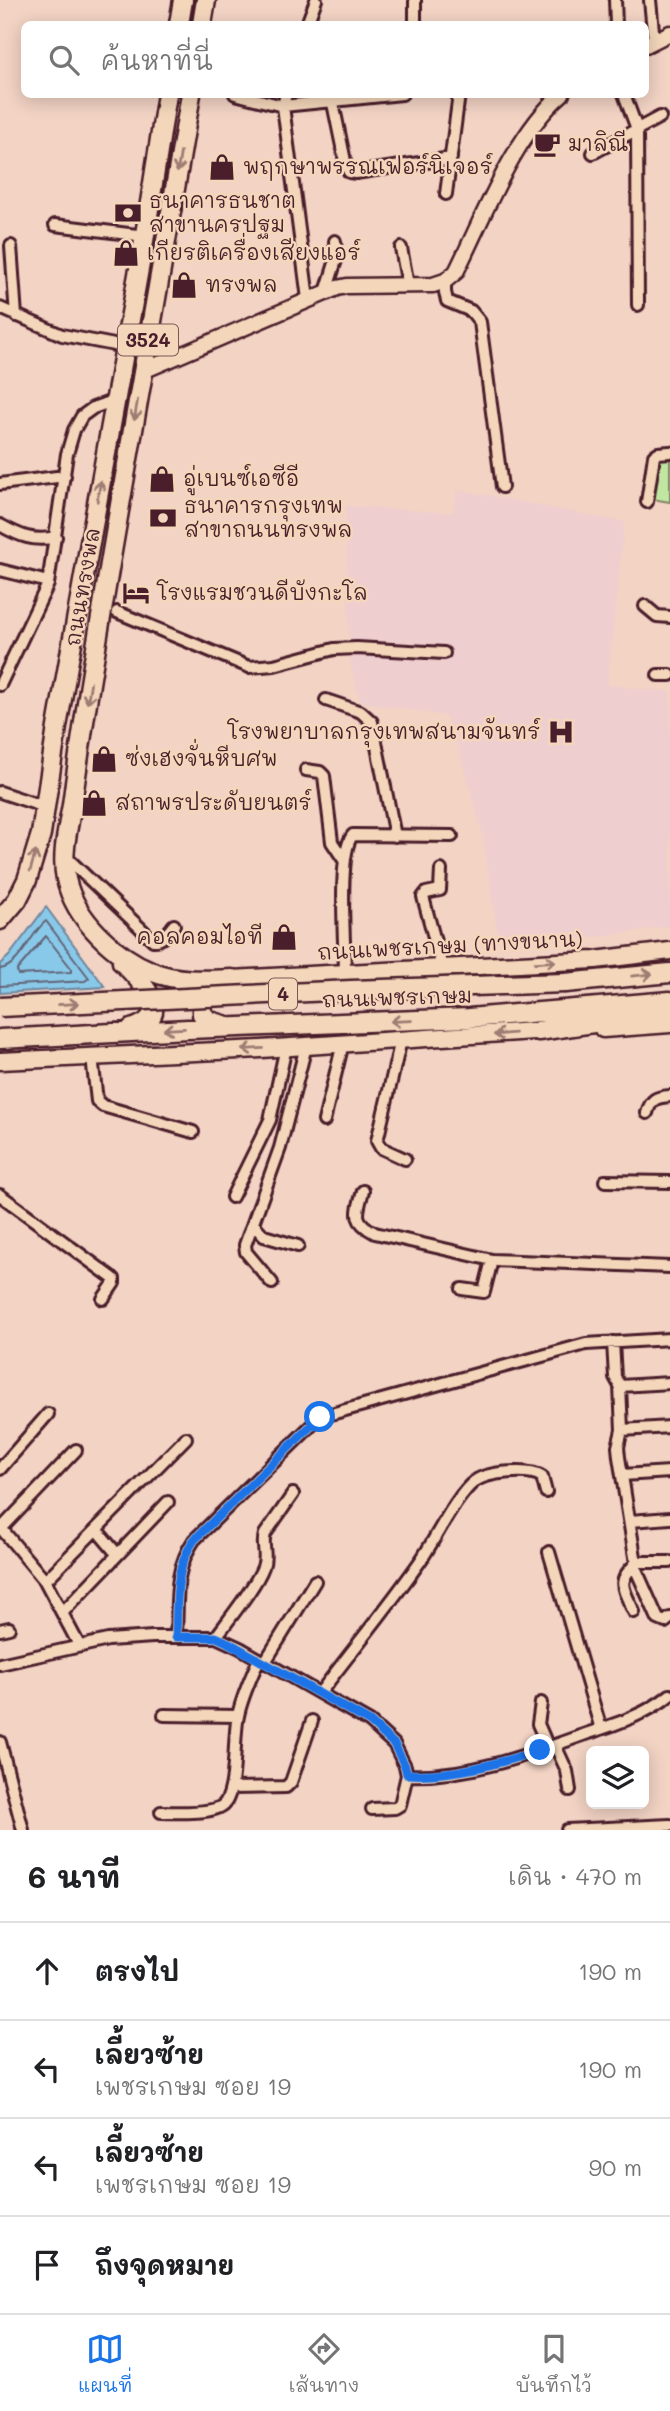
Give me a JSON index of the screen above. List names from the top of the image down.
{
  "streets": {
    "highway": [
      "3524",
      "ถนนทรงพล",
      "4",
      "ถนนเพชรเกษม"
    ],
    "main road": ["ถนนเพชรเกษม (ทางขนาน)"]
  },
  "crossings": [
    ["ถนนทรงพล", "ถนนเพชรเกษม (ทางขนาน)"]
  ],
  "places": {
    "cafe": ["มาลิณี"],
    "shop": [
      "พฤกษาพรรณเฟอร์นิเจอร์",
      "เกียรติเครื่องเสียงแอร์",
      "ทรงพล",
      "อู่เบนซ์เอซีอี",
      "ซ่งเฮงจั่นหีบศพ",
      "สถาพรประดับยนตร์",
      "คอลคอมไอที"
    ],
    "bank": ["ธนาคารธนชาต สาขานครปฐม", "ธนาคารกรุงเทพ สาขาถนนทรงพล"],
    "hotel": ["โรงแรมชวนดีบังกะโล"],
    "hospital": ["โรงพยาบาลกรุงเทพสนามจันทร์"]
  },
  "page": {
    "search": "ค้นหาที่นี่",
    "heading": ["6 นาที", "เดิน · 470 m"],
    "list": [
      ["ตรงไป", "190 m"],
      ["เลี้ยวซ้าย", "เพชรเกษม ซอย 19", "190 m"],
      ["เลี้ยวซ้าย", "เพชรเกษม ซอย 19", "90 m"],
      "ถึงจุดหมาย"
    ],
    "nav": ["แผนที่", "เส้นทาง", "บันทึกไว้"]
  }
}
